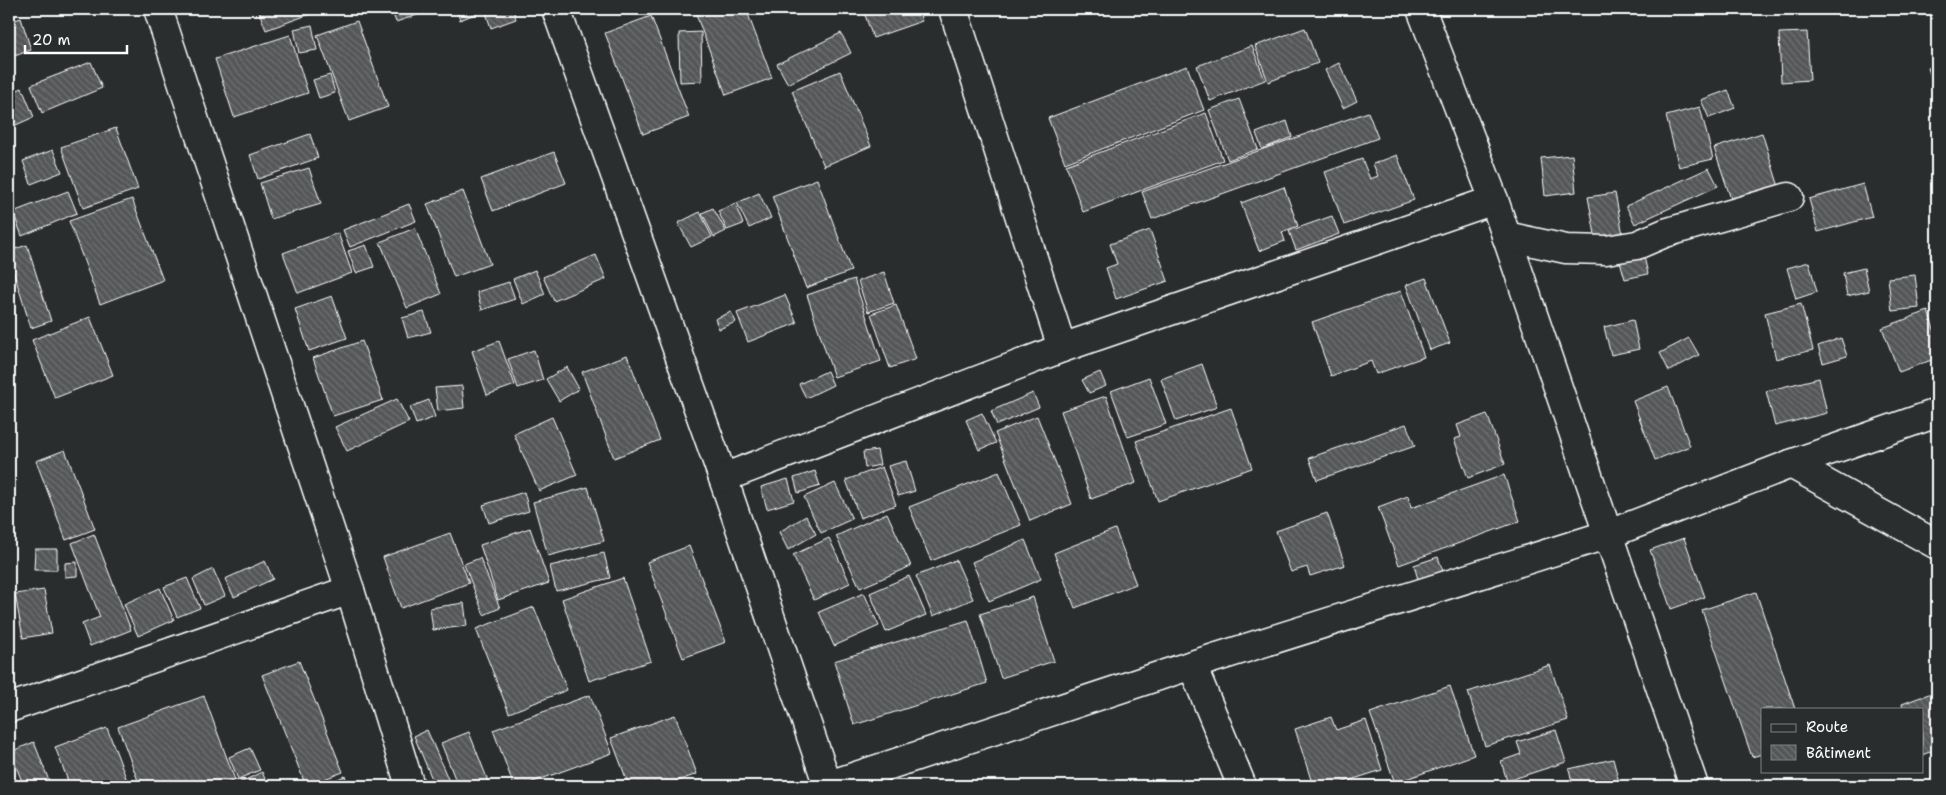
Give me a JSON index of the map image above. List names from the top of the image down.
{
  "legend": ["Route", "Bâtiment"],
  "scale_bar": "20 m"
}
